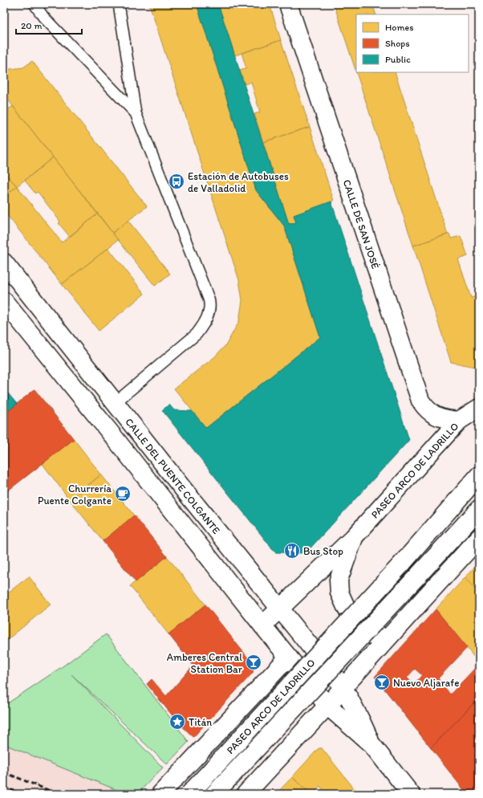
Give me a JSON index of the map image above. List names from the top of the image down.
{
  "streets": {
    "street": ["CALLE DE SAN JOSÉ", "PASEO ARCO DE LADRILLO", "CALLE DEL PUENTE COLGANTE"]
  },
  "crossings": [
    ["CALLE DE SAN JOSÉ", "PASEO ARCO DE LADRILLO"],
    ["PASEO ARCO DE LADRILLO", "CALLE DEL PUENTE COLGANTE"]
  ],
  "places": {
    "bus stop": ["Estación de Autobuses de Valladolid"],
    "cafe": ["Churrería Puente Colgante"],
    "restaurant": ["Bus Stop"],
    "bar": ["Amberes Central Station Bar", "Nuevo Aljarafe"],
    "place": ["Titán"]
  },
  "legend": ["Homes", "Shops", "Public"],
  "scale_bar": "20 m"
}
